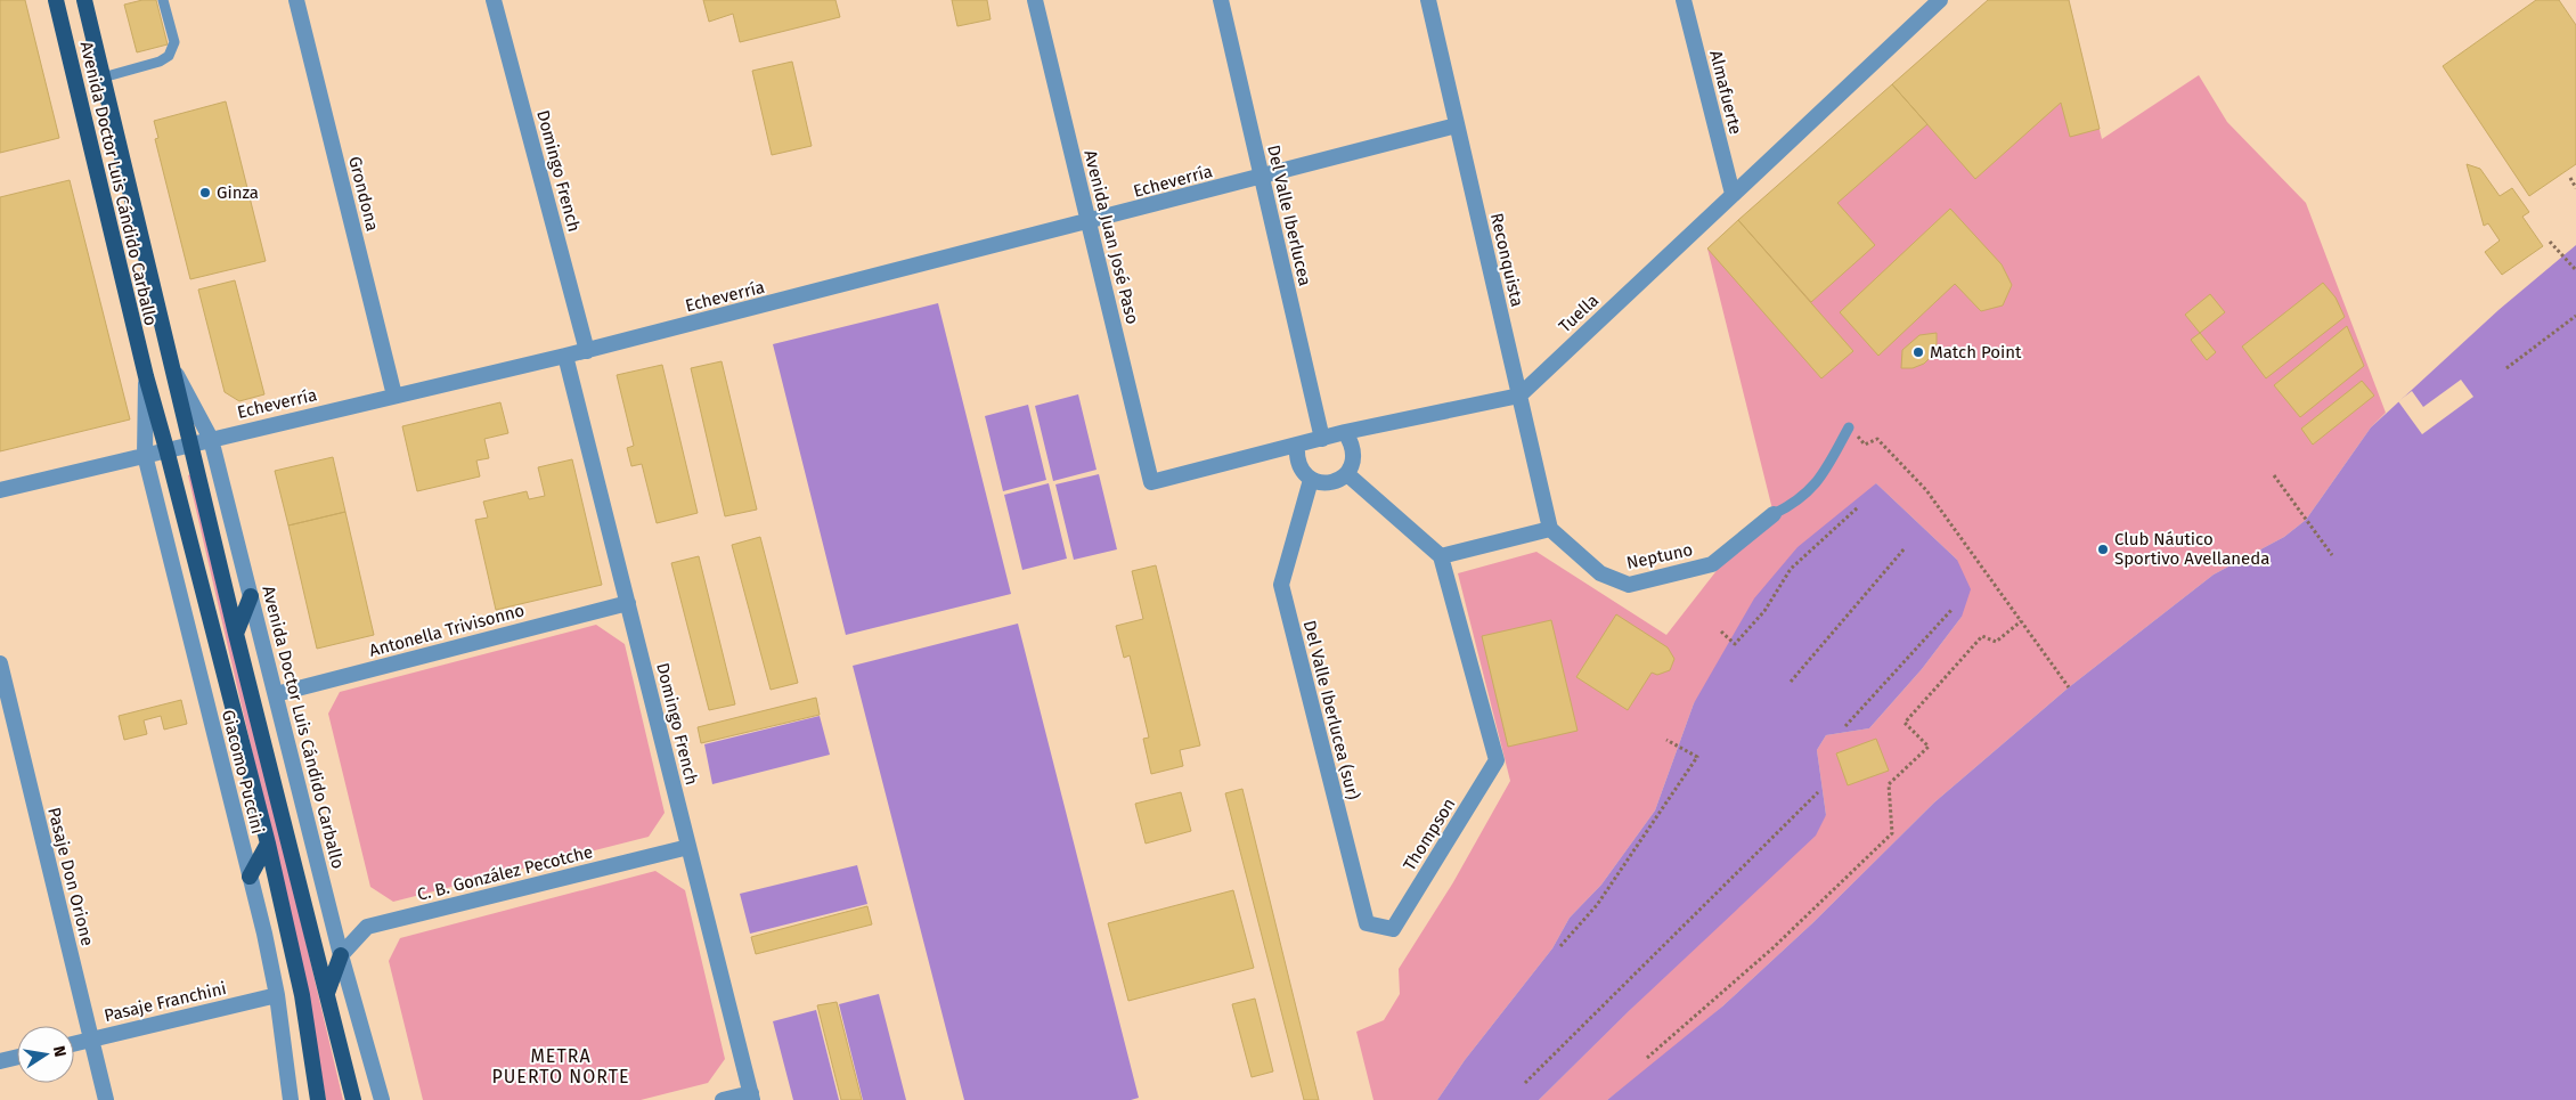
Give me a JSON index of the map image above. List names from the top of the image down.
{
  "streets": {
    "main road": ["Avenida Doctor Luis Cándido Carballo"],
    "street": [
      "Almafuerte",
      "Domingo French",
      "Echeverría",
      "Grondona",
      "Del Valle Iberlucea",
      "Avenida Juan José Paso",
      "Reconquista",
      "Tuella",
      "Neptuno",
      "Antonella Trivisonno",
      "Del Valle Iberlucea (sur)",
      "Giacomo Puccini",
      "Thompson",
      "C. B. González Pecotche",
      "Pasaje Don Orione",
      "Pasaje Franchini"
    ]
  },
  "crossings": [
    ["Almafuerte", "Tuella"],
    ["Domingo French", "Echeverría"],
    ["Domingo French", "Antonella Trivisonno"],
    ["Domingo French", "C. B. González Pecotche"],
    ["Echeverría", "Avenida Doctor Luis Cándido Carballo"],
    ["Echeverría", "Grondona"],
    ["Echeverría", "Del Valle Iberlucea"],
    ["Echeverría", "Avenida Juan José Paso"],
    ["Echeverría", "Reconquista"],
    ["Echeverría", "Giacomo Puccini"],
    ["Avenida Doctor Luis Cándido Carballo", "Antonella Trivisonno"],
    ["Avenida Doctor Luis Cándido Carballo", "Giacomo Puccini"],
    ["Avenida Doctor Luis Cándido Carballo", "C. B. González Pecotche"],
    ["Del Valle Iberlucea", "Avenida Juan José Paso"],
    ["Del Valle Iberlucea", "Del Valle Iberlucea (sur)"],
    ["Avenida Juan José Paso", "Del Valle Iberlucea (sur)"],
    ["Reconquista", "Tuella"],
    ["Reconquista", "Neptuno"],
    ["Del Valle Iberlucea (sur)", "Thompson"],
    ["Giacomo Puccini", "Pasaje Franchini"],
    ["Pasaje Don Orione", "Pasaje Franchini"]
  ],
  "districts": ["METRA PUERTO NORTE"],
  "places": ["Ginza", "Match Point", "Club Náutico Sportivo Avellaneda"],
  "north": "right"
}
